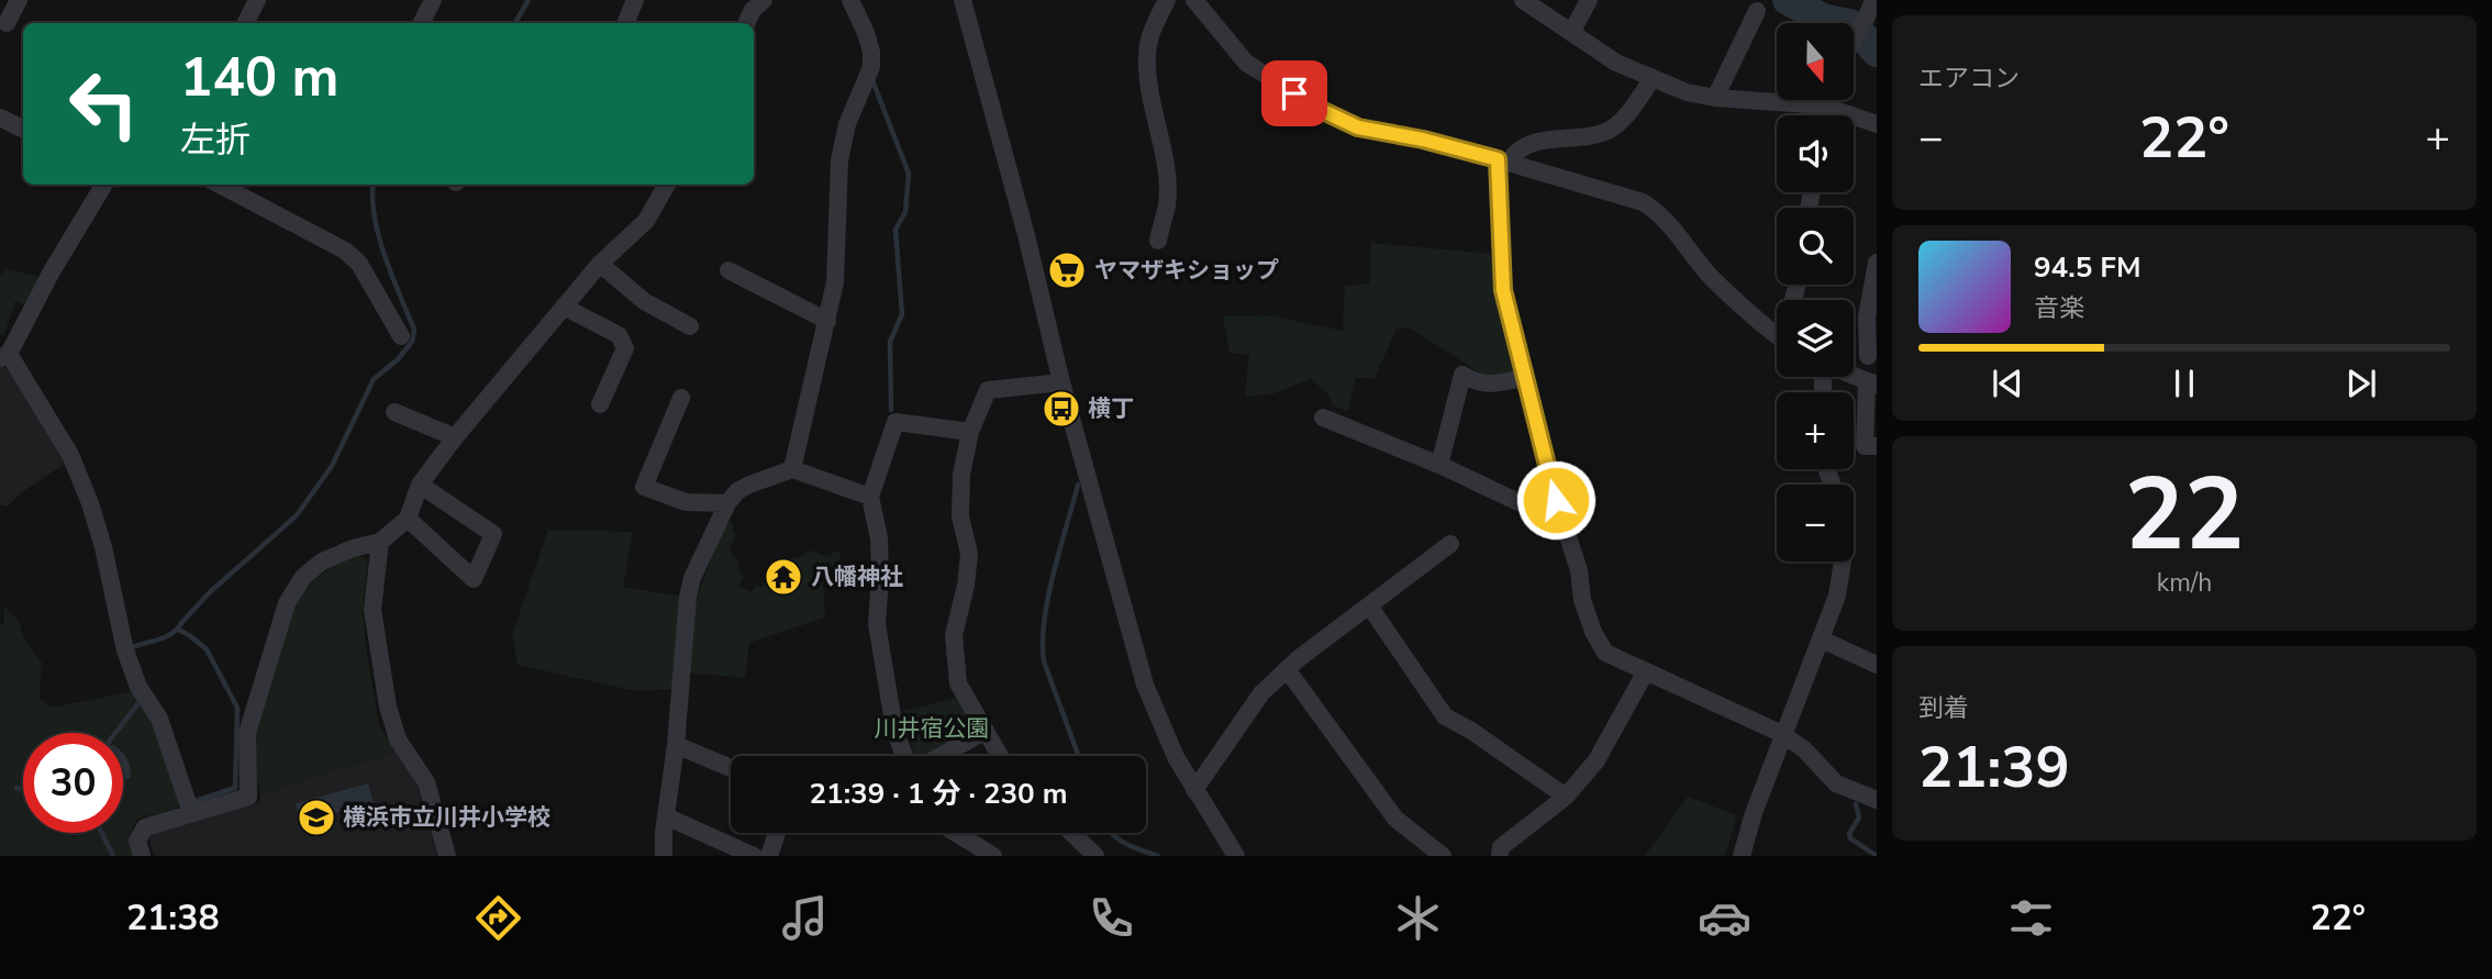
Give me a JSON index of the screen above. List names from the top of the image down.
{
  "parks": ["川井宿公園"],
  "places": {
    "supermarket": ["ヤマザキショップ"],
    "bus stop": ["横丁"],
    "temple": ["八幡神社"],
    "school or university": ["横浜市立川井小学校"]
  },
  "north": "bottom",
  "page": {
    "tile": [
      "エアコン",
      ["22", "km/h"],
      ["到着", "21:39"]
    ],
    "map_buttons": ["+", "−"],
    "turn": ["140 m", "左折"],
    "heat": ["−", "22°", "+"],
    "song": ["94.5 FM", "音楽"],
    "limit": "30",
    "trip": "21:39 · 1 分 · 230 m",
    "tabs": ["21:38", "22°"]
  }
}
